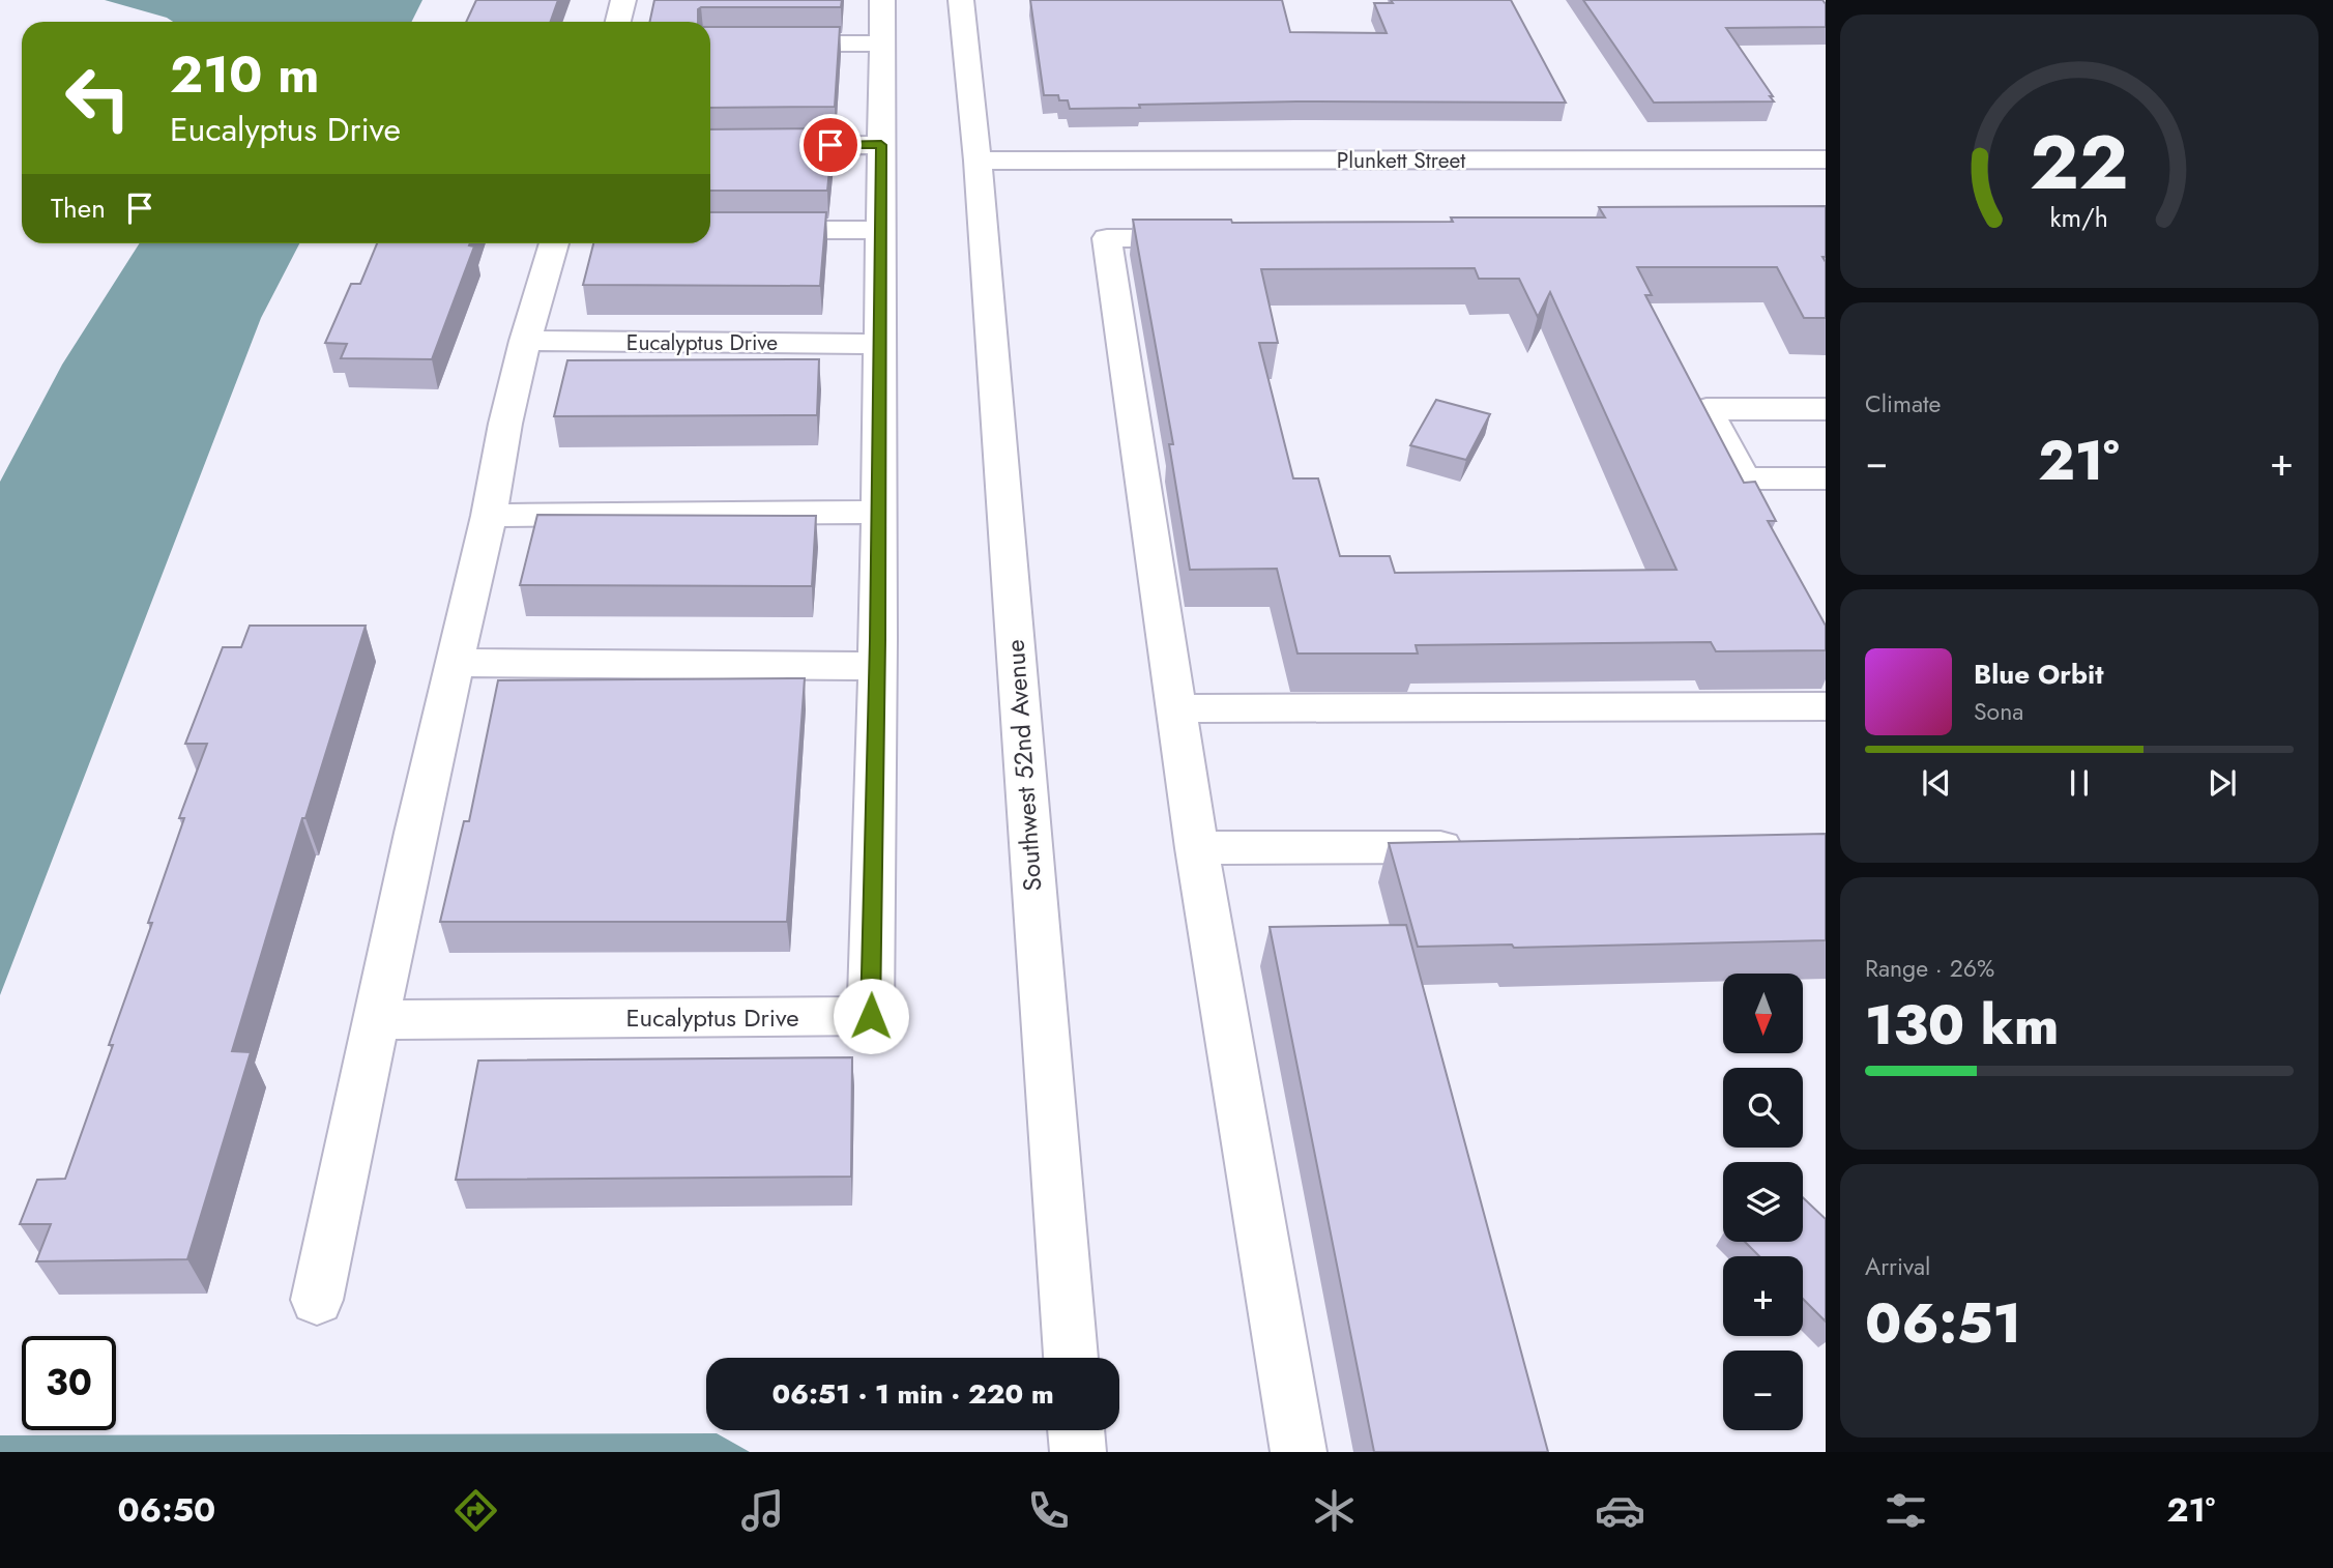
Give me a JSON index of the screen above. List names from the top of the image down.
{
  "streets": {
    "street": ["Plunkett Street", "Eucalyptus Drive", "Southwest 52nd Avenue"]
  },
  "crossings": [
    ["Plunkett Street", "Southwest 52nd Avenue"]
  ],
  "north": "bottom",
  "page": {
    "turn": ["210 m", "Eucalyptus Drive"],
    "then": "Then",
    "tile": [
      "Climate",
      ["Range · 26%", "130 km"],
      ["Arrival", "06:51"]
    ],
    "heat": ["−", "21°", "+"],
    "song": ["Blue Orbit", "Sona"],
    "map_buttons": ["+", "−"],
    "limit": "30",
    "trip": "06:51 · 1 min · 220 m",
    "tabs": ["06:50", "21°"],
    "gauge": ["22", "km/h"]
  }
}
